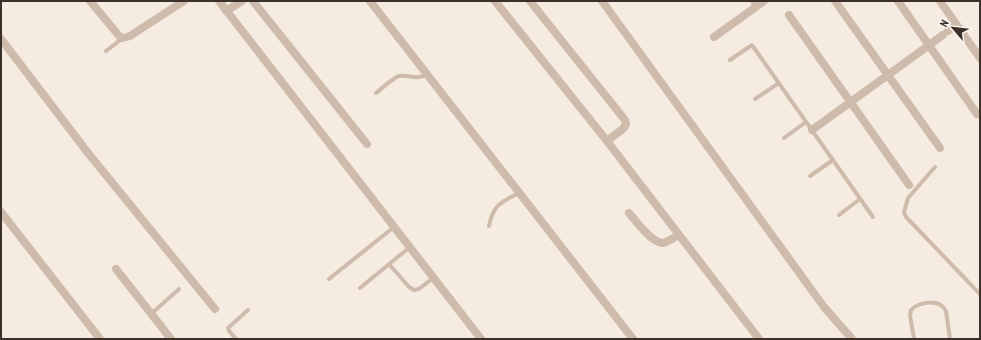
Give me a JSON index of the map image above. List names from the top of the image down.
{
  "north": "top left"
}
